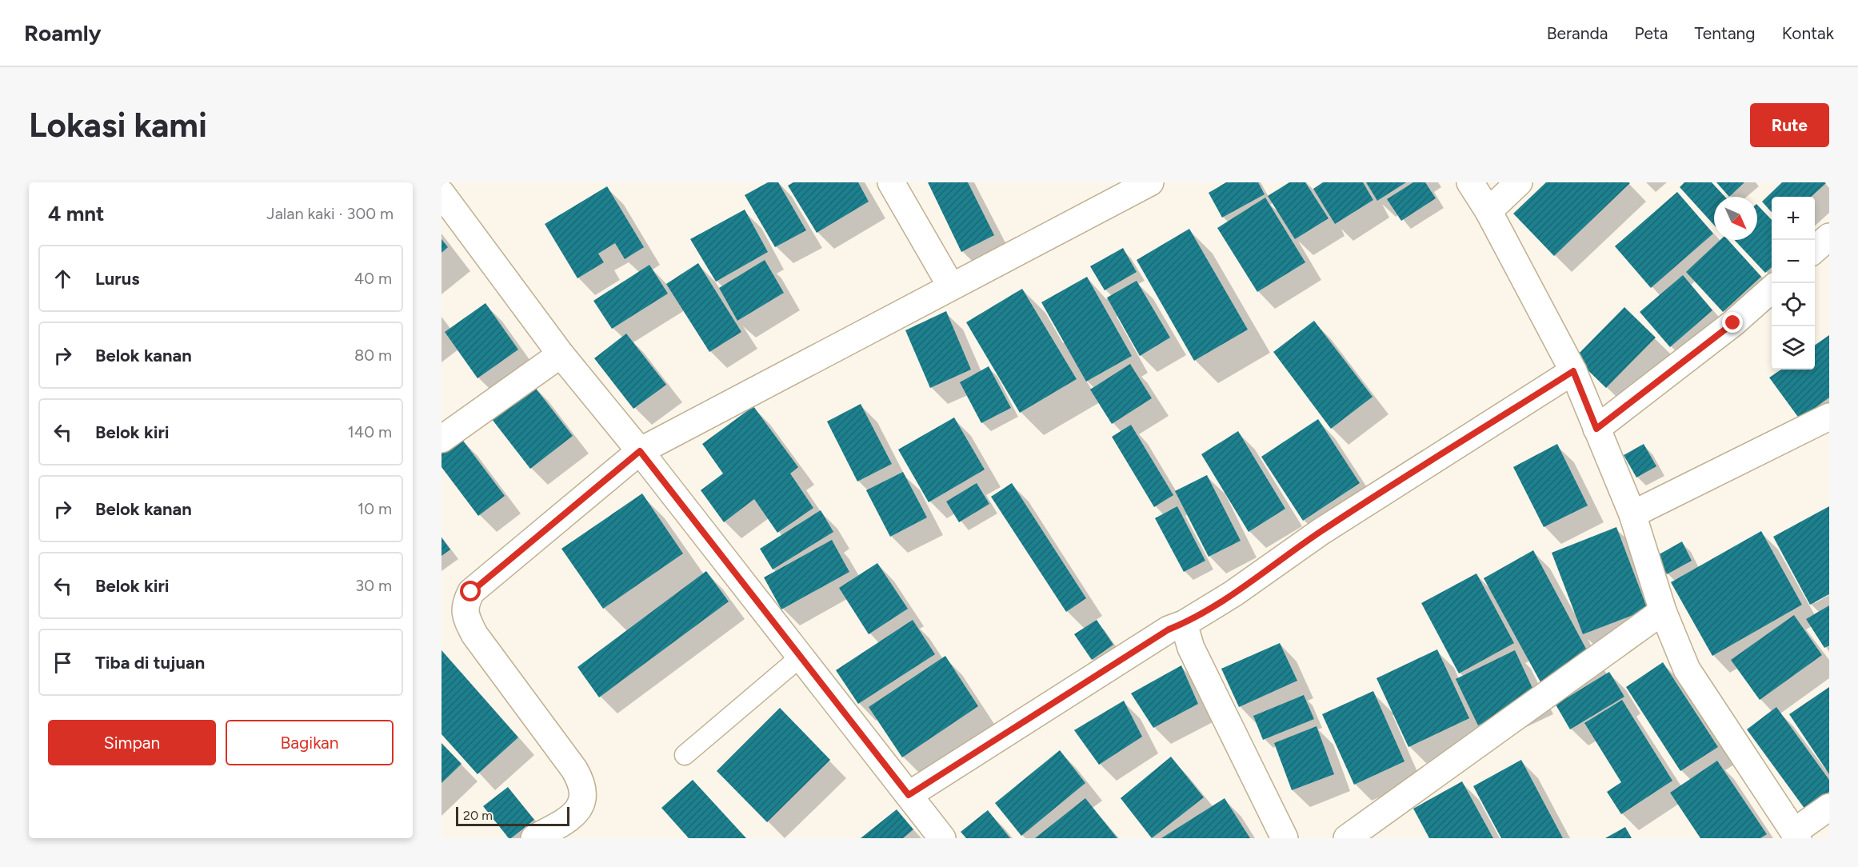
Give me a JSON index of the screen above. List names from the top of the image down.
{
  "scale_bar": "20 m",
  "north": "bottom right",
  "page": {
    "header": "Roamly",
    "nav": [
      "Beranda",
      "Peta",
      "Tentang",
      "Kontak"
    ],
    "buttons": [
      "Rute",
      ["Simpan", "Bagikan"]
    ],
    "title": "Lokasi kami",
    "heading": ["4 mnt", "Jalan kaki · 300 m"],
    "map_buttons": ["+", "−"],
    "list": [
      ["Lurus", "40 m"],
      ["Belok kanan", "80 m"],
      ["Belok kiri", "140 m"],
      ["Belok kanan", "10 m"],
      ["Belok kiri", "30 m"],
      "Tiba di tujuan"
    ],
    "scale": "20 m"
  }
}
